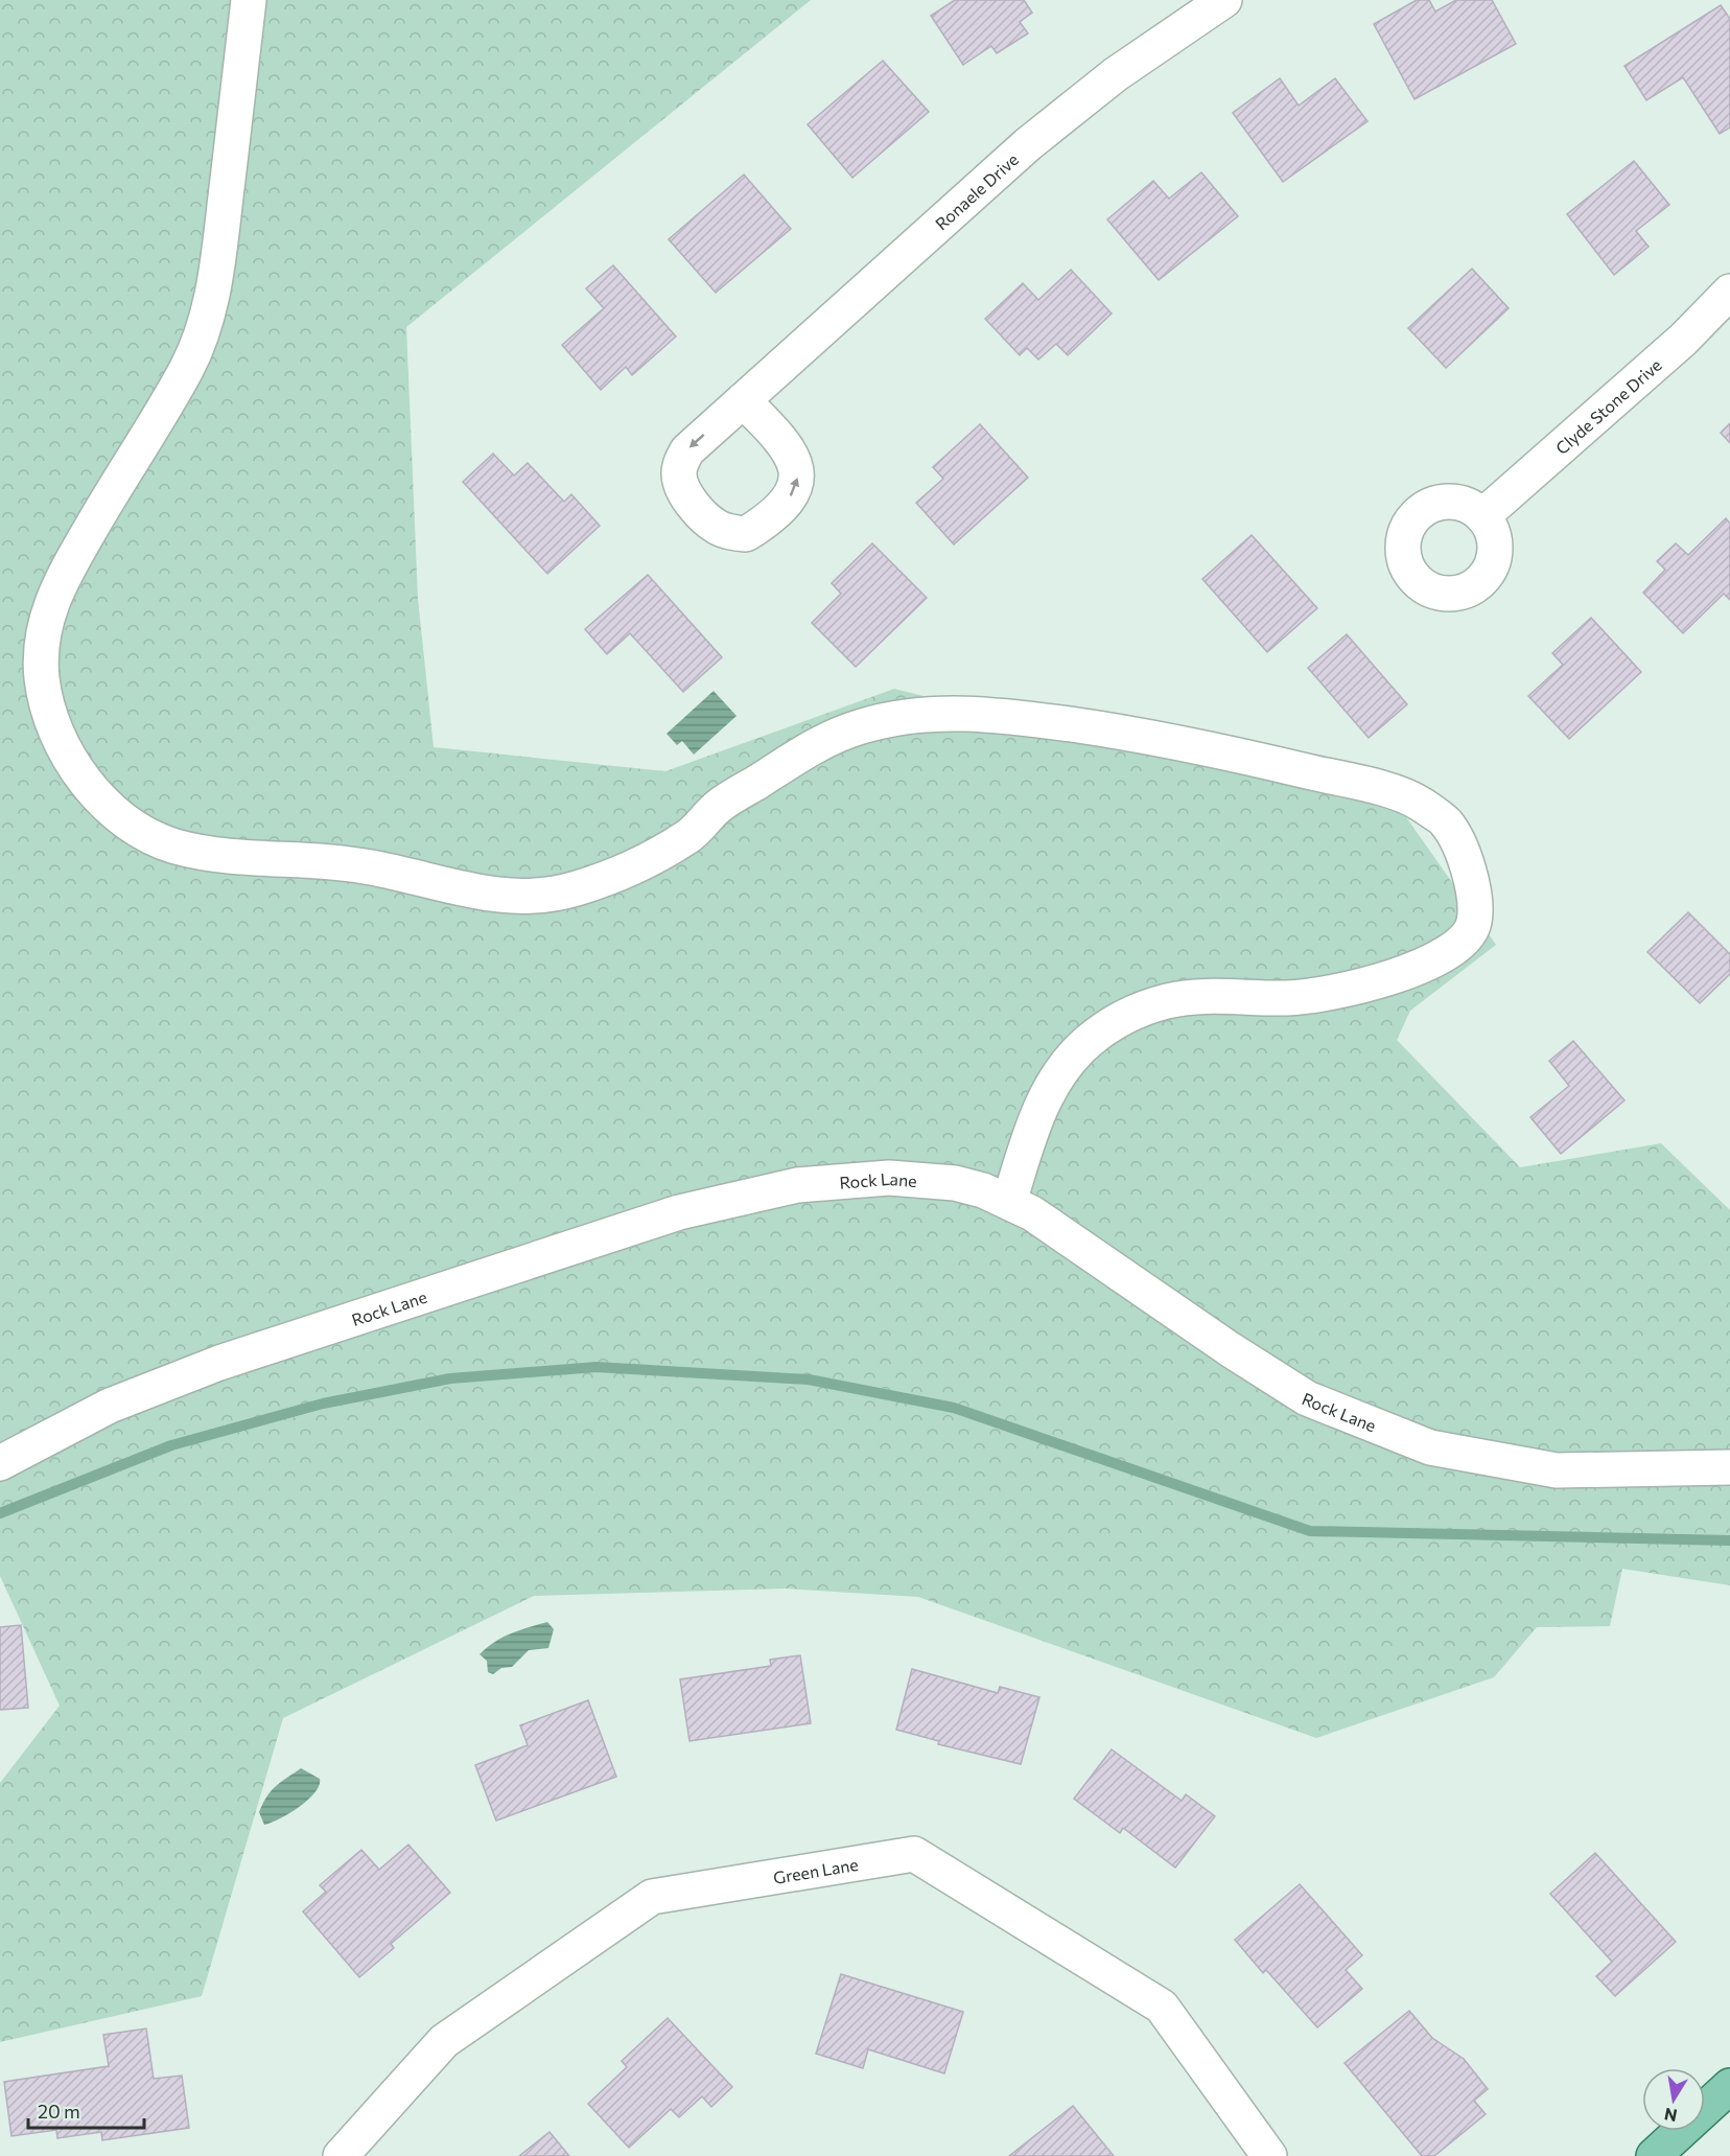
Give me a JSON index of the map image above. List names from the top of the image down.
{
  "streets": {
    "street": [
      "Ronaele Drive",
      "Clyde Stone Drive",
      "Rock Lane",
      "Green Lane"
    ]
  },
  "scale_bar": "20 m",
  "north": "bottom"
}
